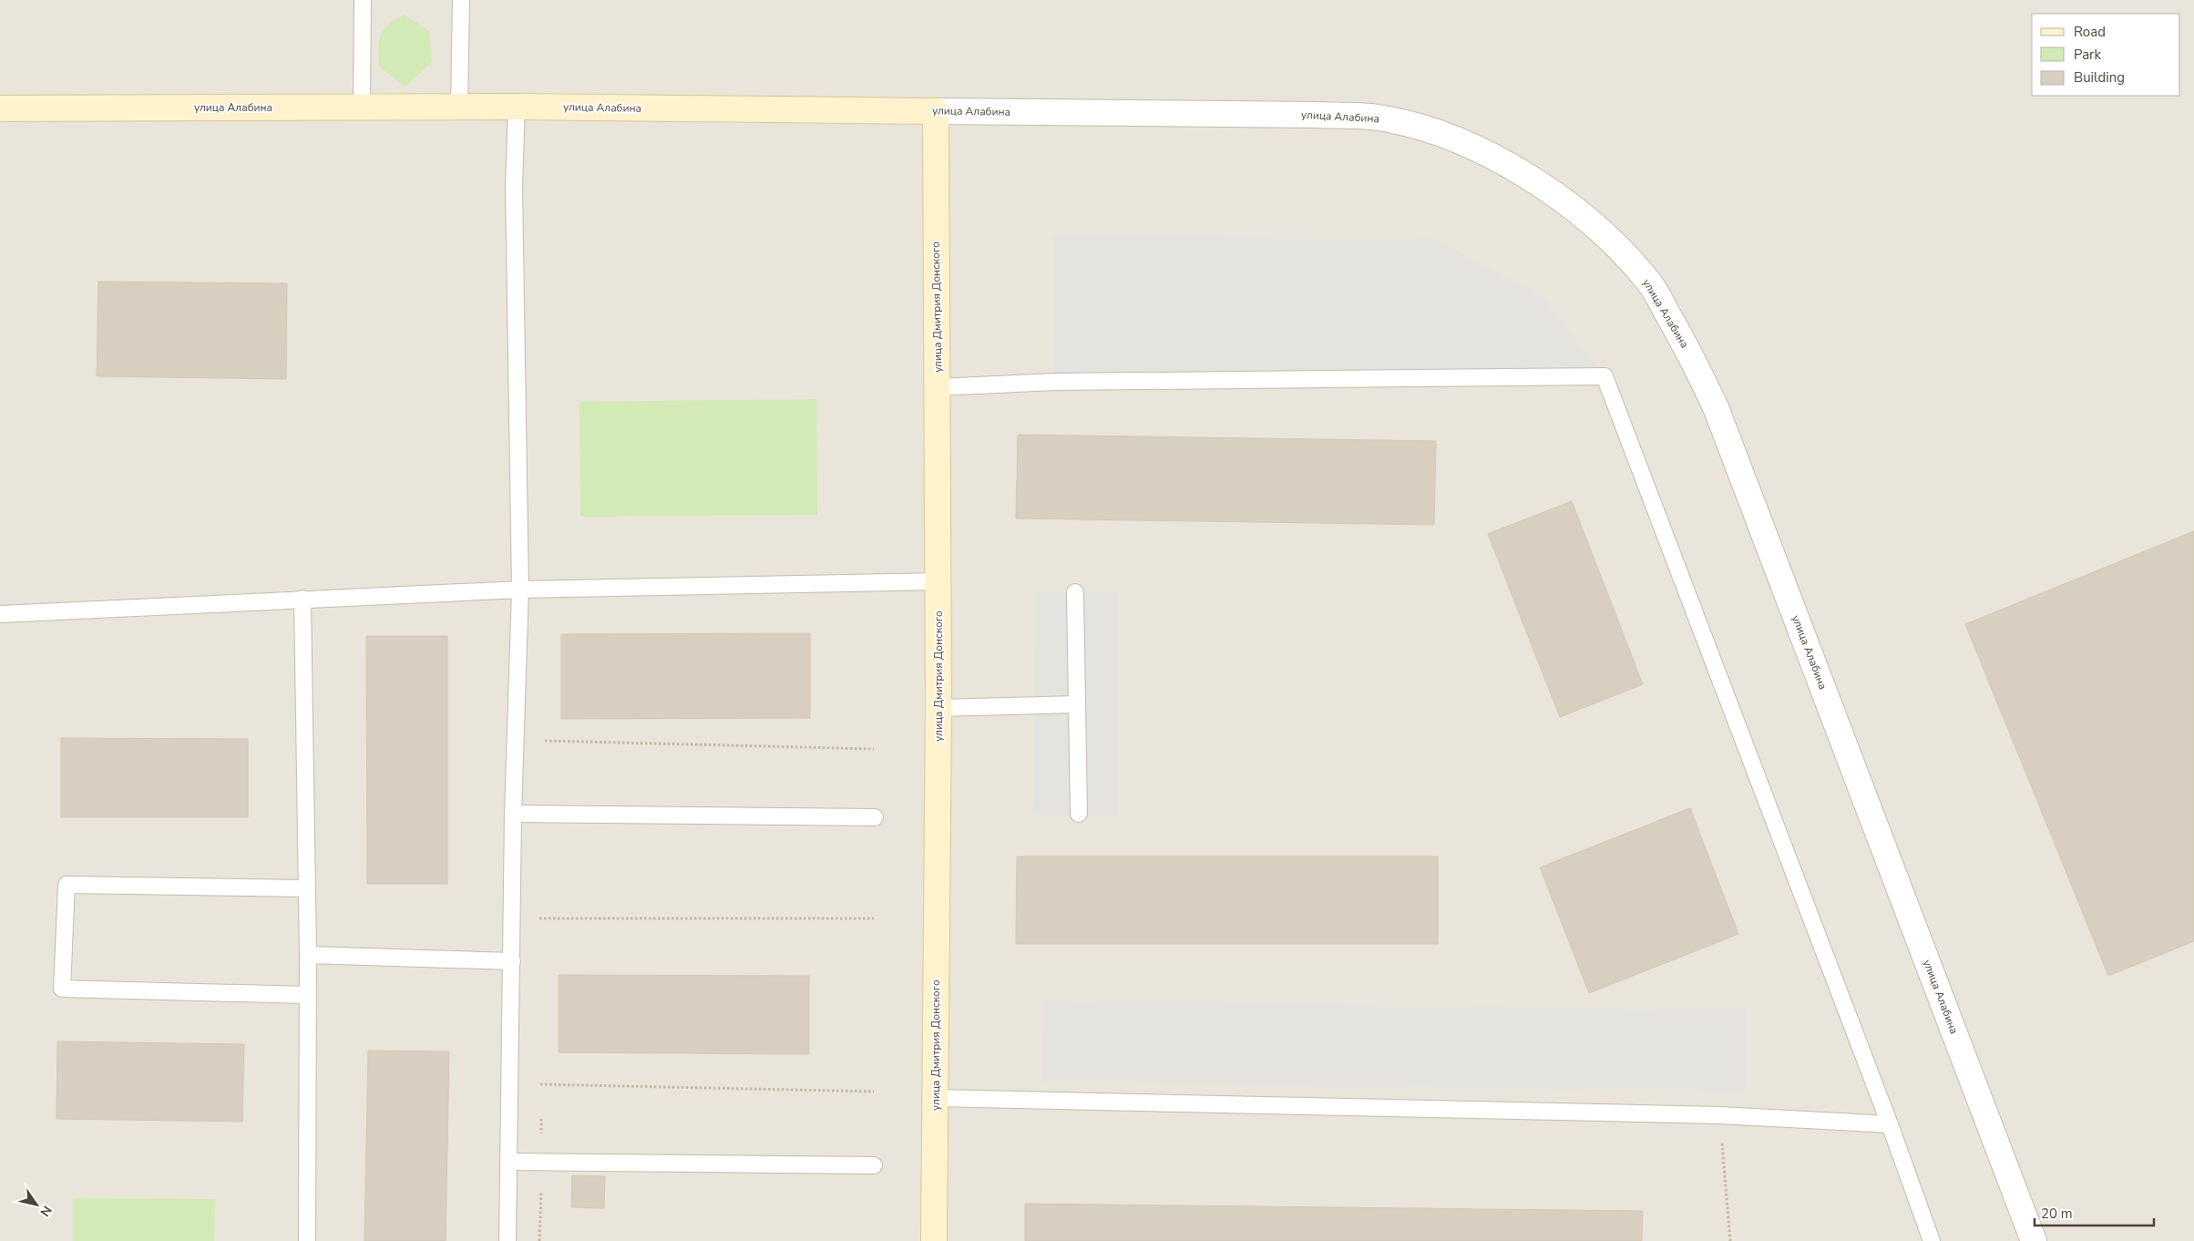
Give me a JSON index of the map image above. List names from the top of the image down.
{
  "streets": {
    "street": ["улица Алабина", "улица Дмитрия Донского"]
  },
  "crossings": [
    ["улица Алабина", "улица Дмитрия Донского"]
  ],
  "legend": ["Road", "Park", "Building"],
  "scale_bar": "20 m",
  "north": "bottom right"
}
